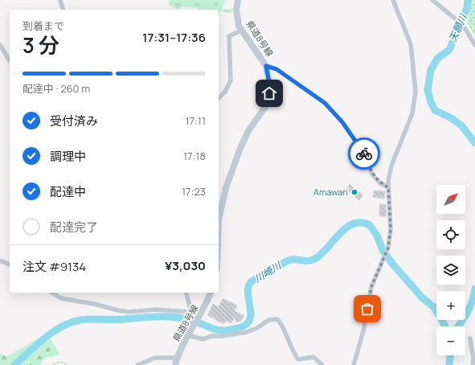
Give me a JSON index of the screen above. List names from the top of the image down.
{
  "streets": {
    "main road": ["県道8号線"]
  },
  "water": ["天願川", "川崎川"],
  "places": ["Amawari"],
  "north": "top right",
  "page": {
    "heading": ["3 分", "到着まで", "17:31–17:36"],
    "panel": ["注文 #9134", "¥3,030"],
    "bar": "配達中 · 260 m",
    "list": [
      ["受付済み", "17:11"],
      ["調理中", "17:18"],
      ["配達中", "17:23"],
      "配達完了"
    ],
    "map_buttons": ["+", "−"]
  }
}
